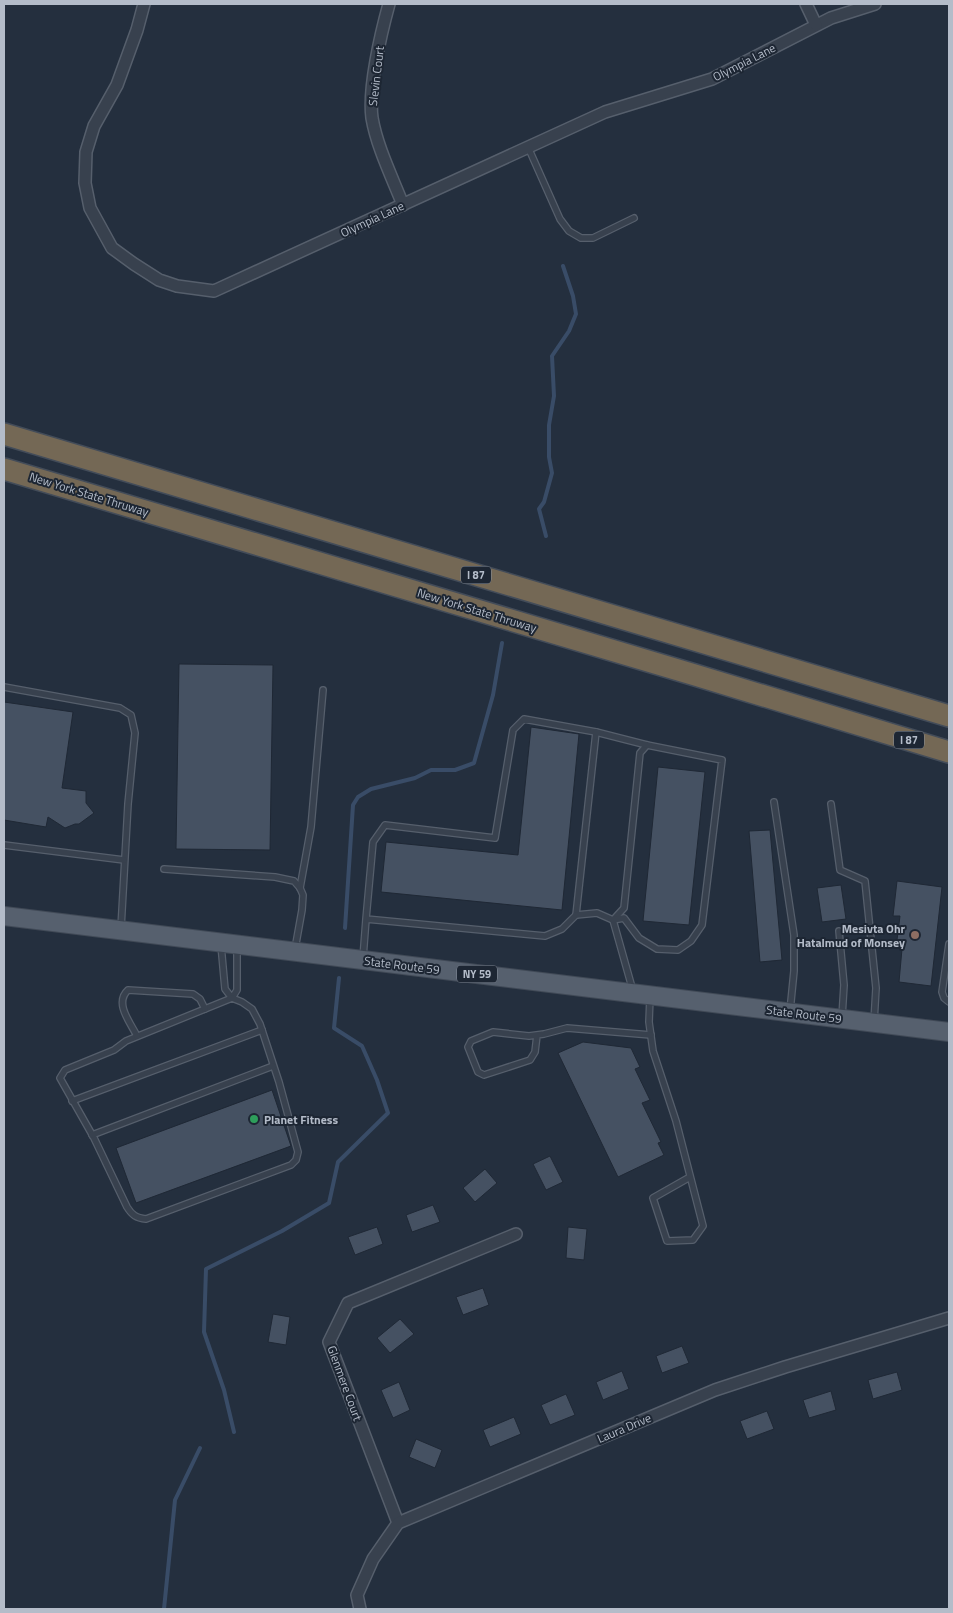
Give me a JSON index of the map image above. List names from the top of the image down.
{
  "streets": {
    "highway": ["New York State Thruway", "I 87"],
    "main road": ["State Route 59", "NY 59"],
    "street": [
      "Olympia Lane",
      "Slevin Court",
      "Glenmere Court",
      "Laura Drive"
    ]
  },
  "crossings": [
    ["Olympia Lane", "Slevin Court"],
    ["Glenmere Court", "Laura Drive"]
  ],
  "places": ["Mesivta Ohr Hatalmud of Monsey", "Planet Fitness"]
}
